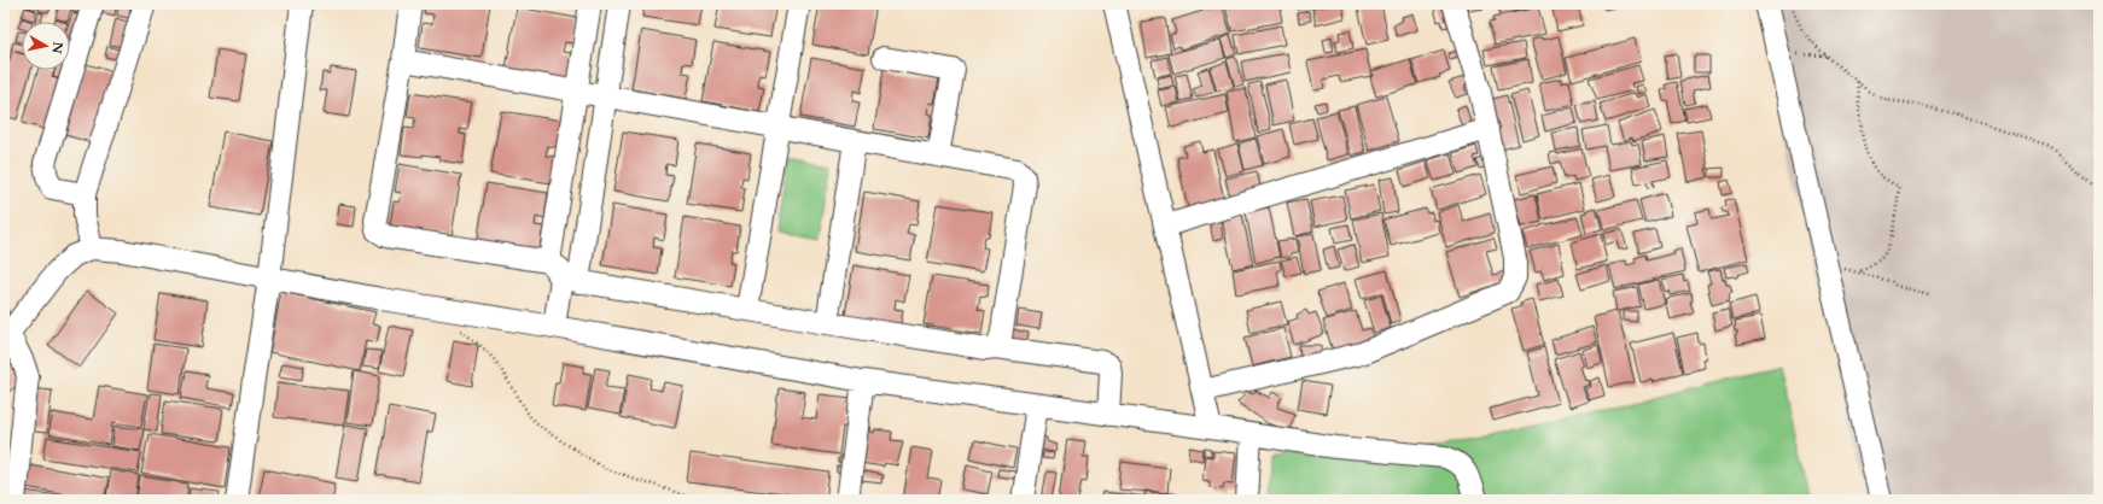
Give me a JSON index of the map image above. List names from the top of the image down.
{
  "north": "right"
}
